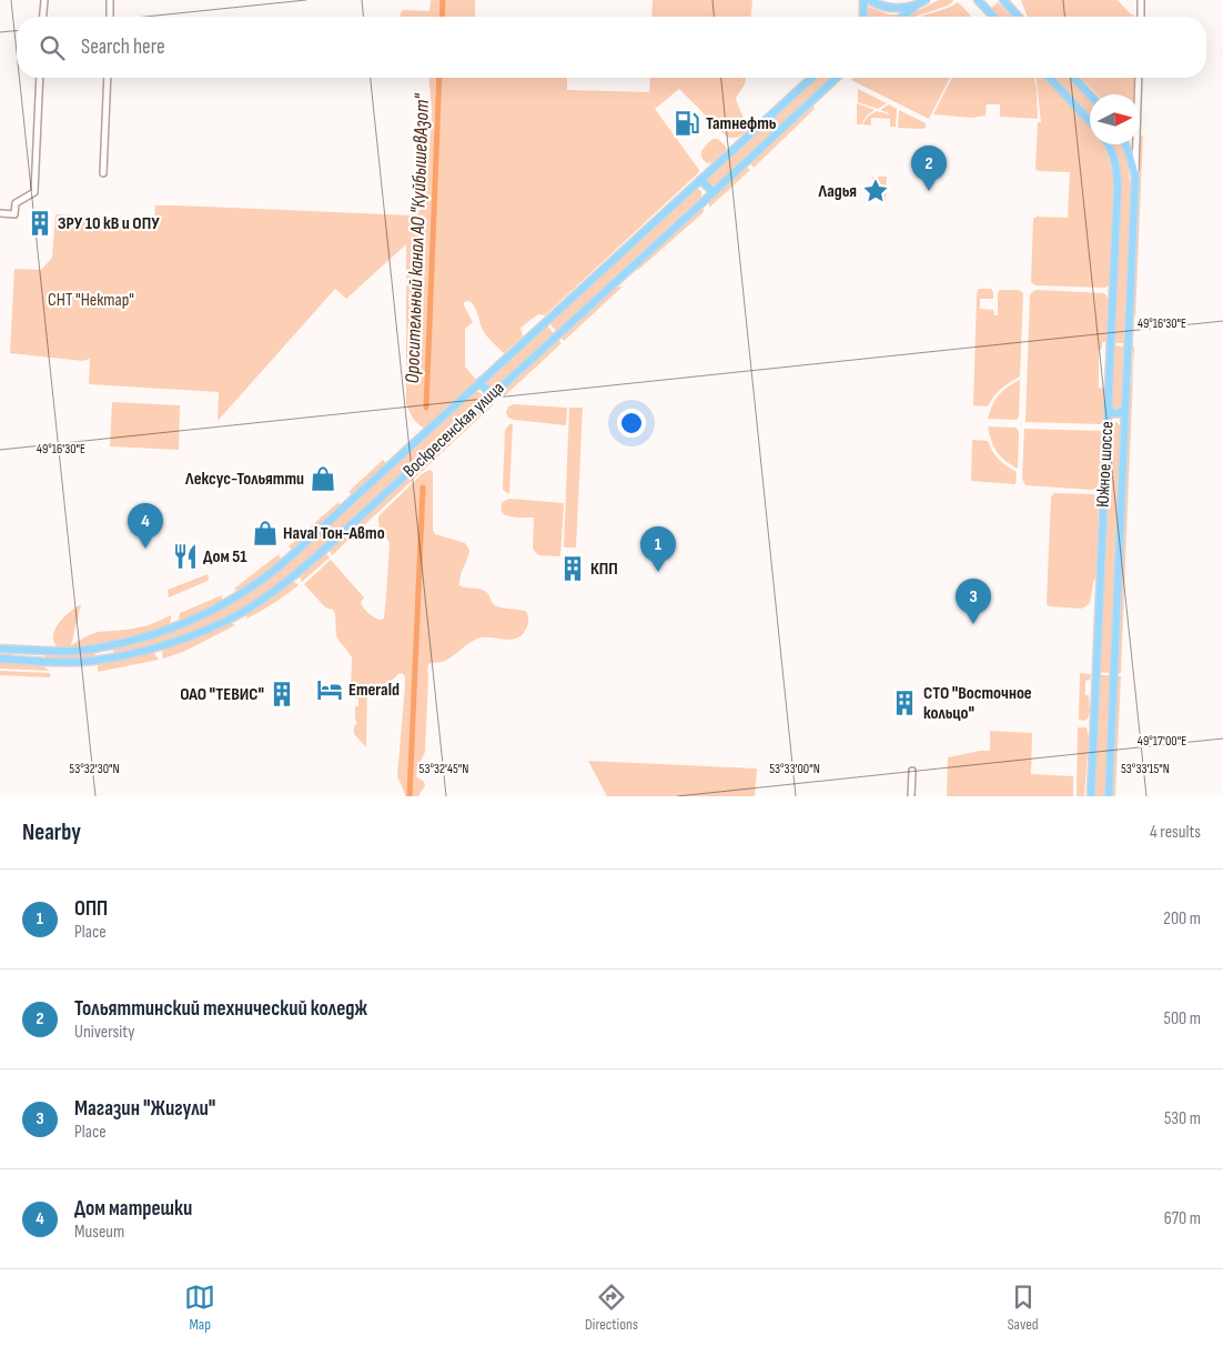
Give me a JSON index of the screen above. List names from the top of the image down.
{
  "streets": {
    "main road": ["Воскресенская улица", "Южное шоссе"]
  },
  "water": ["Оросительный канал АО \"КуйбышевАзот\""],
  "parks": ["СНТ \"Нектар\""],
  "places": {
    "fuel station": ["Татнефть"],
    "place": ["Ладья"],
    "building": [
      "ЗРУ 10 кВ и ОПУ",
      "КПП",
      "ОАО \"ТЕВИС\"",
      "СТО \"Восточное кольцо\""
    ],
    "shop": ["Лексус-Тольятти", "Haval Тон-Авто"],
    "restaurant": ["Дом 51"],
    "hotel": ["Emerald"]
  },
  "north": "right",
  "page": {
    "search": "Search here",
    "pins": [
      "2",
      "4",
      "1",
      "3"
    ],
    "heading": ["Nearby", "4 results"],
    "list": [
      {
        "mark": "1",
        "name": "ОПП",
        "note": "Place",
        "value": "200 m"
      },
      {
        "mark": "2",
        "name": "Тольяттинский технический коледж",
        "note": "University",
        "value": "500 m"
      },
      {
        "mark": "3",
        "name": "Магазин \"Жигули\"",
        "note": "Place",
        "value": "530 m"
      },
      {
        "mark": "4",
        "name": "Дом матрешки",
        "note": "Museum",
        "value": "670 m"
      }
    ],
    "nav": ["Map", "Directions", "Saved"]
  },
  "coordinates": [
    "49°16'30\"E",
    "49°17'00\"E",
    "53°32'30\"N",
    "53°32'45\"N",
    "53°33'00\"N",
    "53°33'15\"N"
  ]
}
